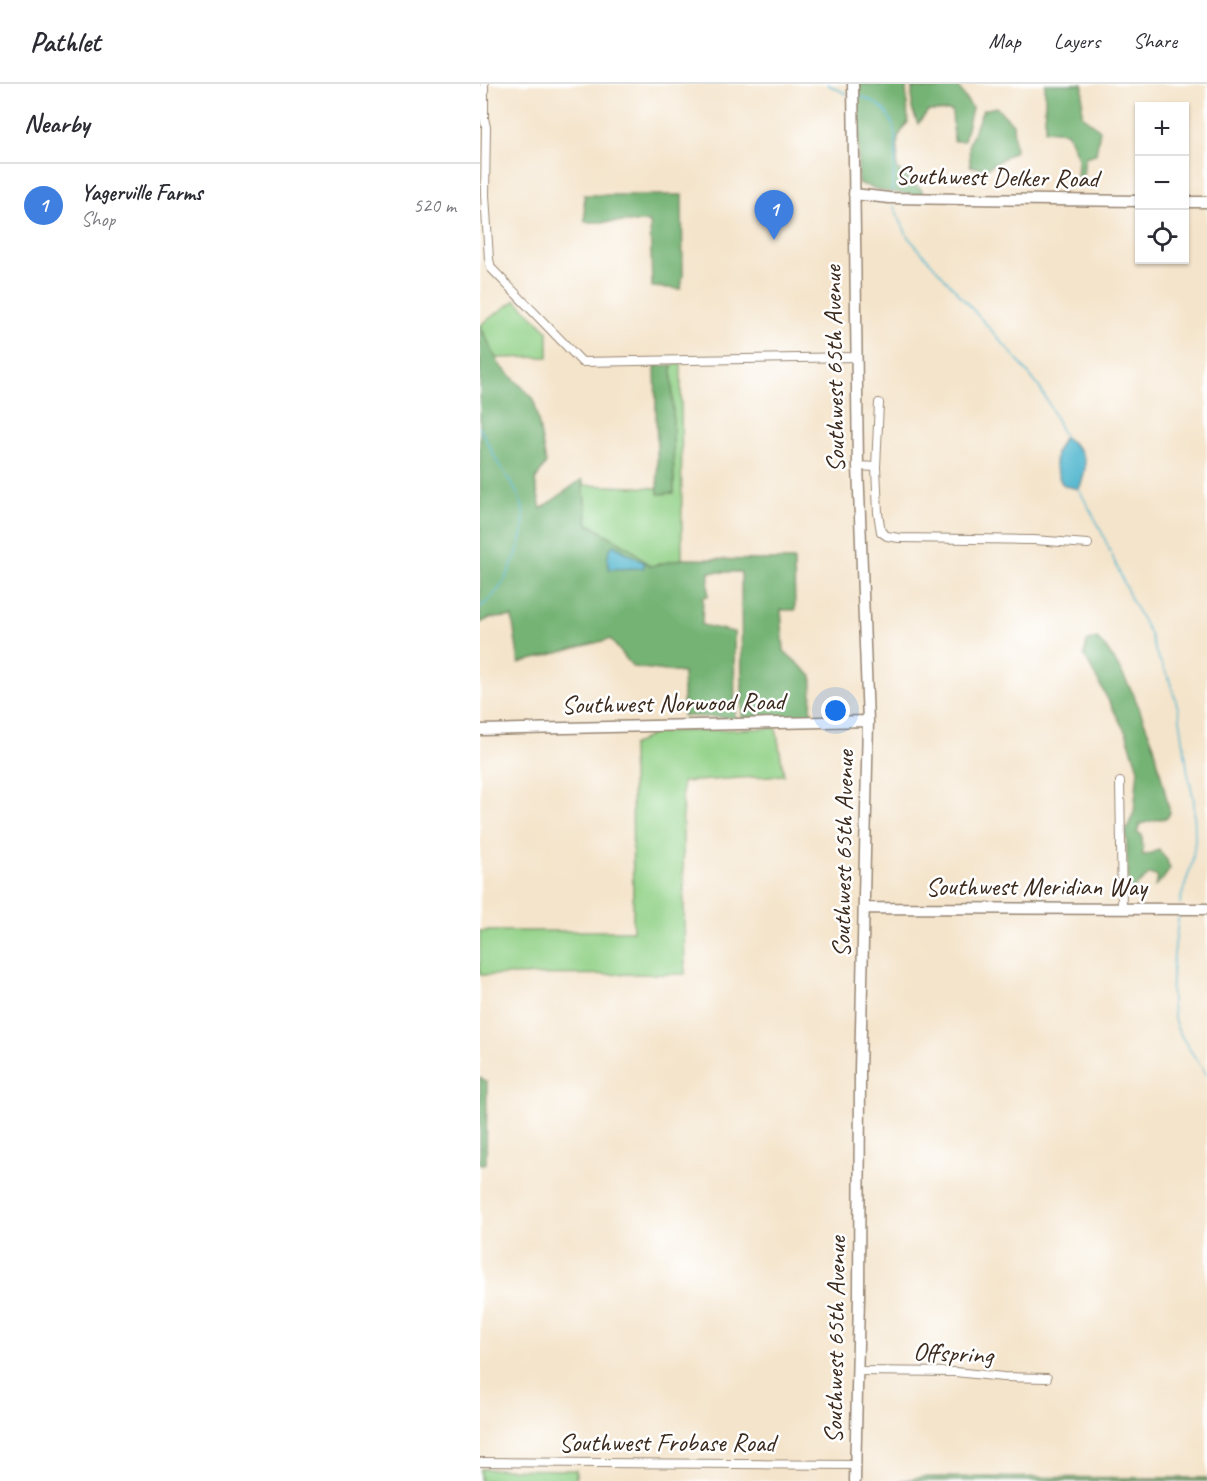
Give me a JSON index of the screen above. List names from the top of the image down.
{
  "streets": {
    "main road": [
      "Southwest Delker Road",
      "Southwest 65th Avenue",
      "Southwest Norwood Road",
      "Southwest Meridian Way"
    ],
    "street": ["Offspring", "Southwest Frobase Road"]
  },
  "crossings": [
    ["Southwest Delker Road", "Southwest 65th Avenue"],
    ["Southwest 65th Avenue", "Southwest Norwood Road"],
    ["Southwest 65th Avenue", "Southwest Meridian Way"],
    ["Southwest 65th Avenue", "Offspring"],
    ["Southwest 65th Avenue", "Southwest Frobase Road"]
  ],
  "page": {
    "header": "Pathlet",
    "nav": ["Map", "Layers", "Share"],
    "heading": "Nearby",
    "map_buttons": ["+", "−"],
    "list": [
      {
        "mark": "1",
        "name": "Yagerville Farms",
        "note": "Shop",
        "value": "520 m"
      }
    ],
    "pins": "1"
  }
}
